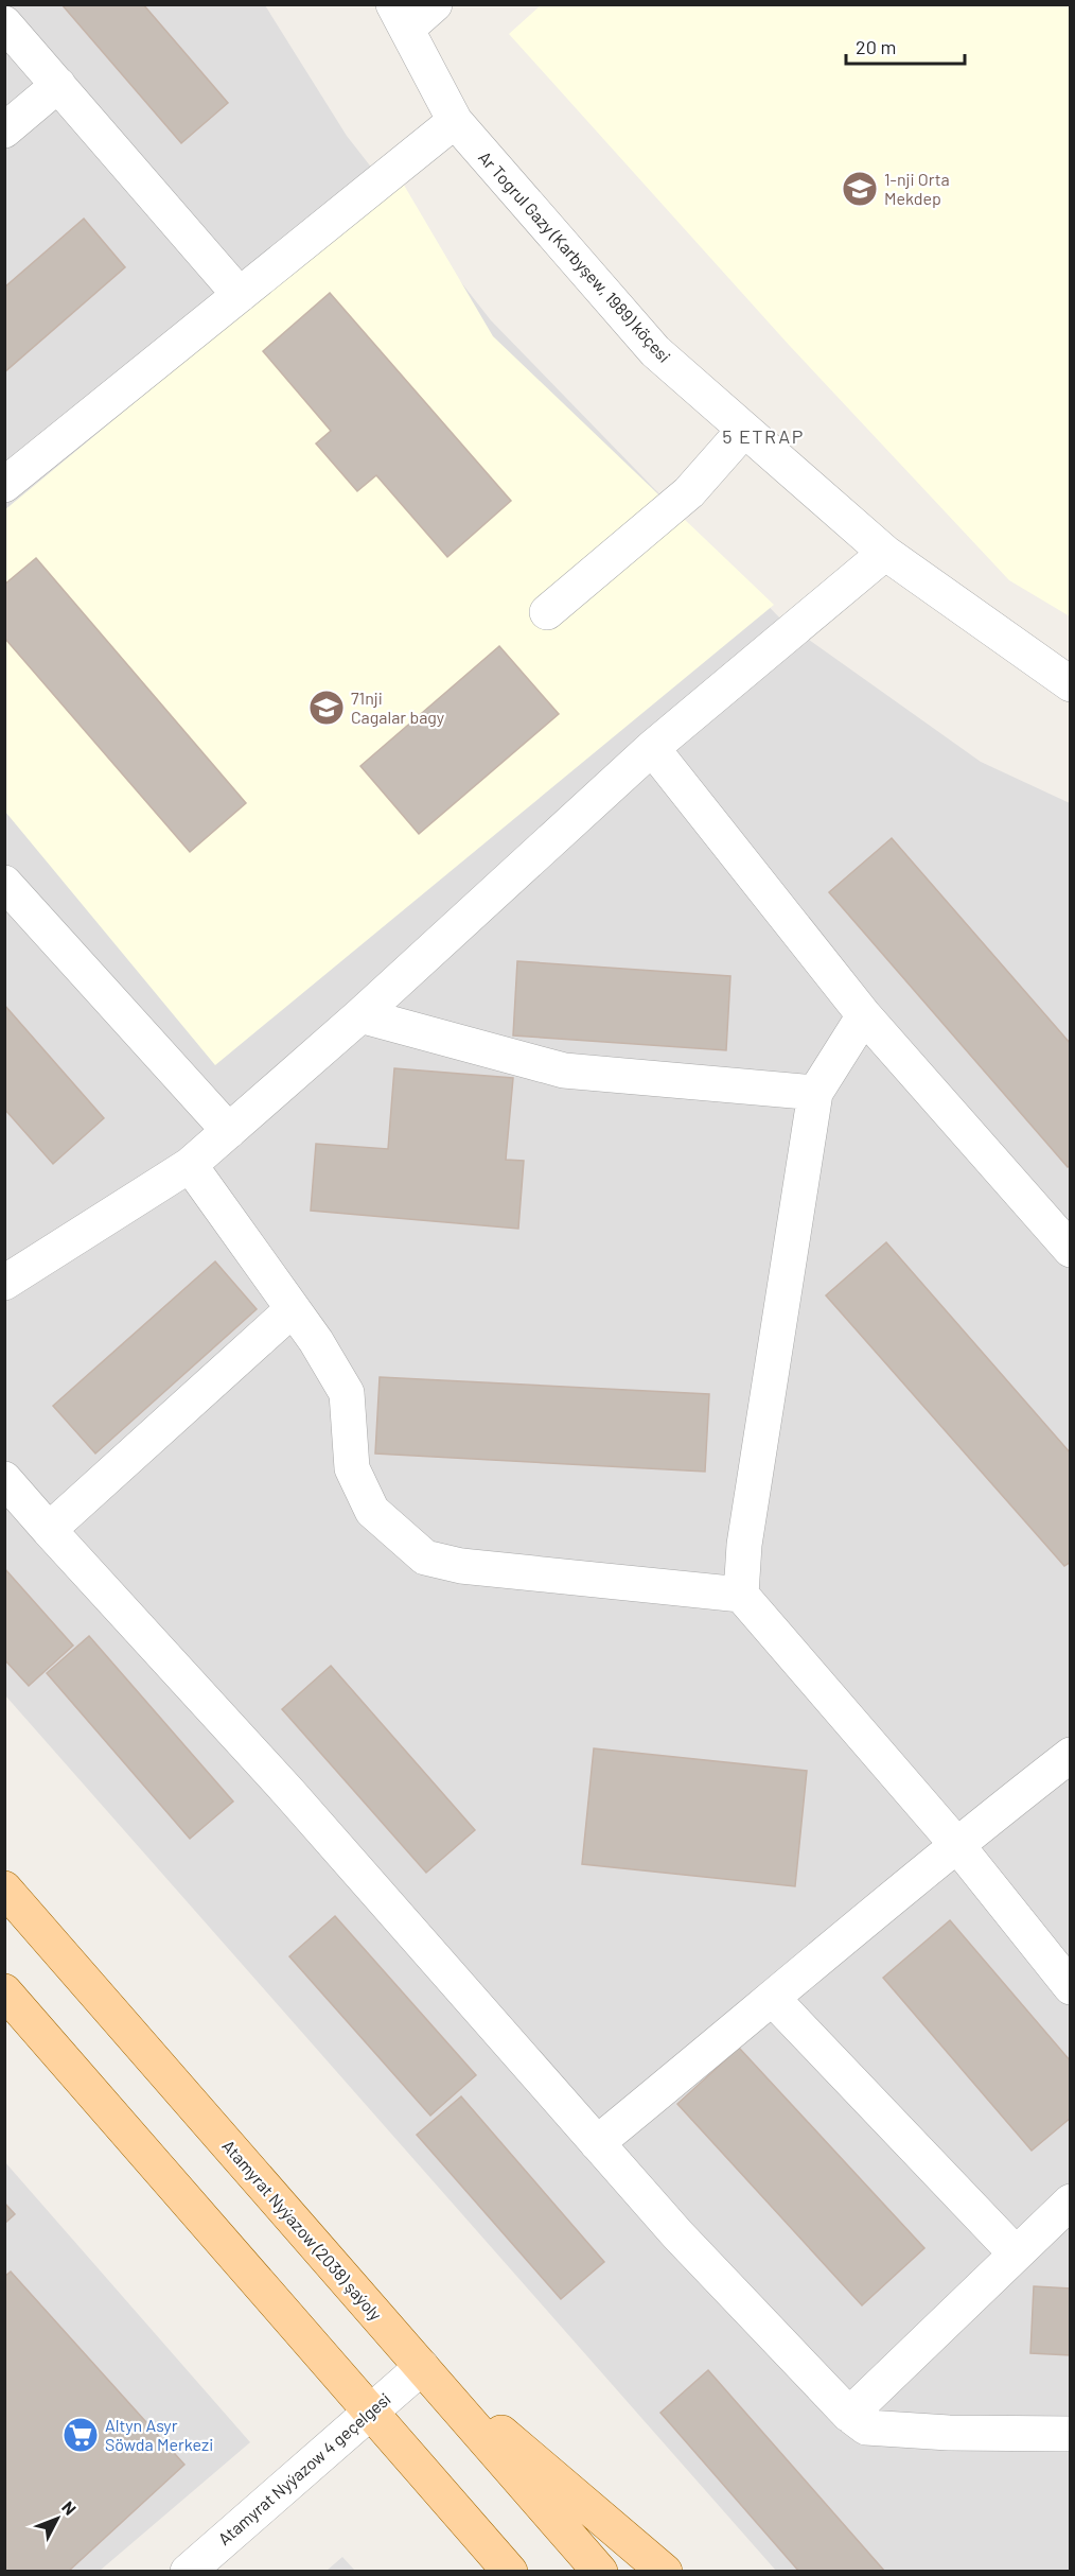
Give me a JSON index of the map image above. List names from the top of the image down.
{
  "streets": {
    "main road": ["Atamyrat Nyýazow (2038) şaýoly"],
    "street": ["Ar Togrul Gazy (Karbyşew, 1989) köçesi", "Atamyrat Nyýazow 4 geçelgesi"]
  },
  "crossings": [
    ["Atamyrat Nyýazow (2038) şaýoly", "Atamyrat Nyýazow 4 geçelgesi"]
  ],
  "districts": ["5 ETRAP"],
  "places": {
    "school or university": ["1-nji Orta Mekdep", "71nji Cagalar bagy"],
    "supermarket": ["Altyn Asyr Söwda Merkezi"]
  },
  "scale_bar": "20 m",
  "north": "top right"
}
